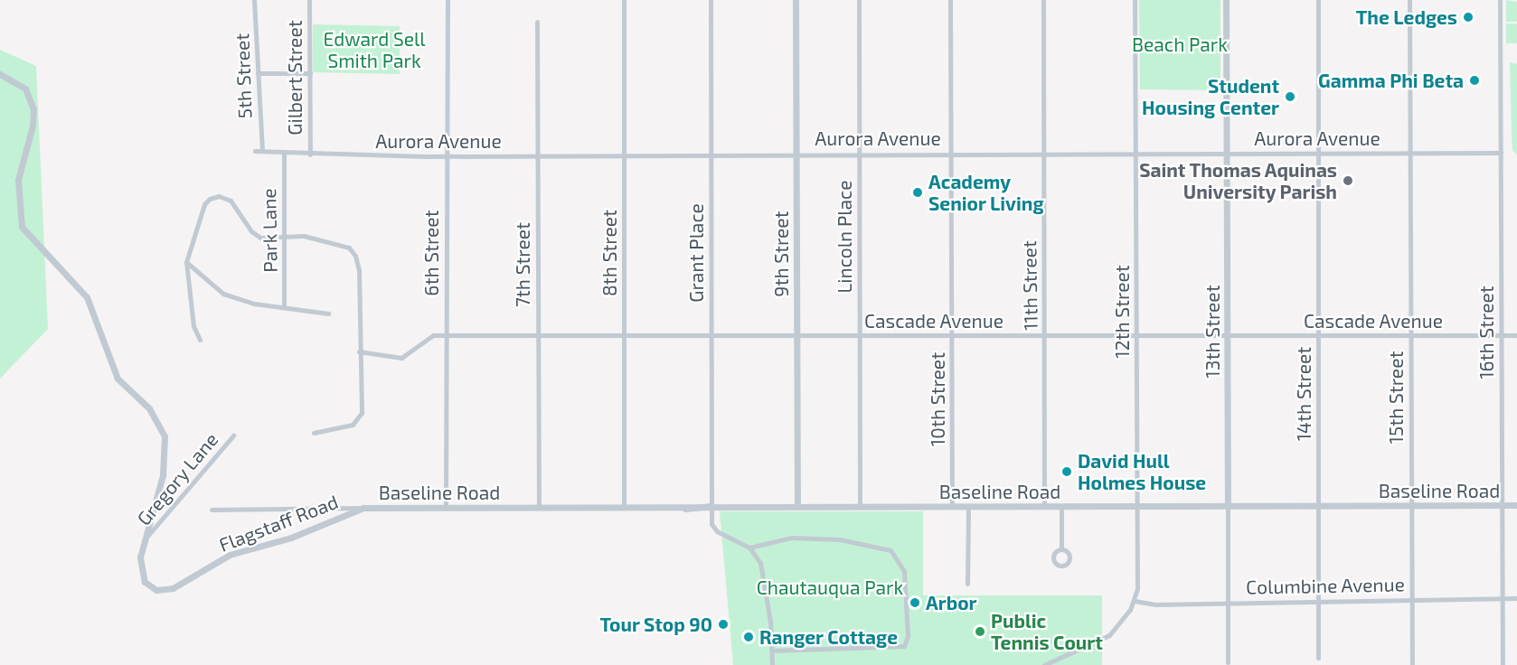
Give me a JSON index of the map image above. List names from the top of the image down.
{
  "streets": {
    "street": [
      "5th Street",
      "Gilbert Street",
      "Aurora Avenue",
      "Park Lane",
      "Lincoln Place",
      "6th Street",
      "8th Street",
      "Grant Place",
      "9th Street",
      "7th Street",
      "11th Street",
      "12th Street",
      "Cascade Avenue",
      "13th Street",
      "16th Street",
      "14th Street",
      "15th Street",
      "10th Street",
      "Gregory Lane",
      "Baseline Road",
      "Flagstaff Road",
      "Columbine Avenue"
    ]
  },
  "crossings": [
    ["5th Street", "Aurora Avenue"],
    ["Gilbert Street", "Aurora Avenue"],
    ["Aurora Avenue", "Park Lane"],
    ["Aurora Avenue", "Lincoln Place"],
    ["Aurora Avenue", "6th Street"],
    ["Aurora Avenue", "8th Street"],
    ["Aurora Avenue", "Grant Place"],
    ["Aurora Avenue", "9th Street"],
    ["Aurora Avenue", "7th Street"],
    ["Aurora Avenue", "11th Street"],
    ["Aurora Avenue", "12th Street"],
    ["Aurora Avenue", "13th Street"],
    ["Aurora Avenue", "16th Street"],
    ["Aurora Avenue", "14th Street"],
    ["Aurora Avenue", "15th Street"],
    ["Aurora Avenue", "10th Street"],
    ["Lincoln Place", "Cascade Avenue"],
    ["Lincoln Place", "Baseline Road"],
    ["6th Street", "Cascade Avenue"],
    ["6th Street", "Baseline Road"],
    ["8th Street", "Cascade Avenue"],
    ["8th Street", "Baseline Road"],
    ["Grant Place", "Cascade Avenue"],
    ["Grant Place", "Baseline Road"],
    ["9th Street", "Cascade Avenue"],
    ["9th Street", "Baseline Road"],
    ["7th Street", "Cascade Avenue"],
    ["7th Street", "Baseline Road"],
    ["11th Street", "Cascade Avenue"],
    ["11th Street", "Baseline Road"],
    ["12th Street", "Cascade Avenue"],
    ["12th Street", "Baseline Road"],
    ["12th Street", "Columbine Avenue"],
    ["Cascade Avenue", "13th Street"],
    ["Cascade Avenue", "16th Street"],
    ["Cascade Avenue", "14th Street"],
    ["Cascade Avenue", "15th Street"],
    ["Cascade Avenue", "10th Street"],
    ["13th Street", "Baseline Road"],
    ["13th Street", "Columbine Avenue"],
    ["16th Street", "Baseline Road"],
    ["16th Street", "Columbine Avenue"],
    ["14th Street", "Baseline Road"],
    ["14th Street", "Columbine Avenue"],
    ["15th Street", "Baseline Road"],
    ["15th Street", "Columbine Avenue"],
    ["10th Street", "Baseline Road"],
    ["Gregory Lane", "Flagstaff Road"],
    ["Baseline Road", "Flagstaff Road"]
  ],
  "parks": ["Edward Sell Smith Park", "Beach Park", "Chautauqua Park"],
  "places": [
    "The Ledges",
    "Gamma Phi Beta",
    "Student Housing Center",
    "Saint Thomas Aquinas University Parish",
    "Academy Senior Living",
    "David Hull Holmes House",
    "Arbor",
    "Tour Stop 90",
    "Public Tennis Court",
    "Ranger Cottage"
  ]
}
